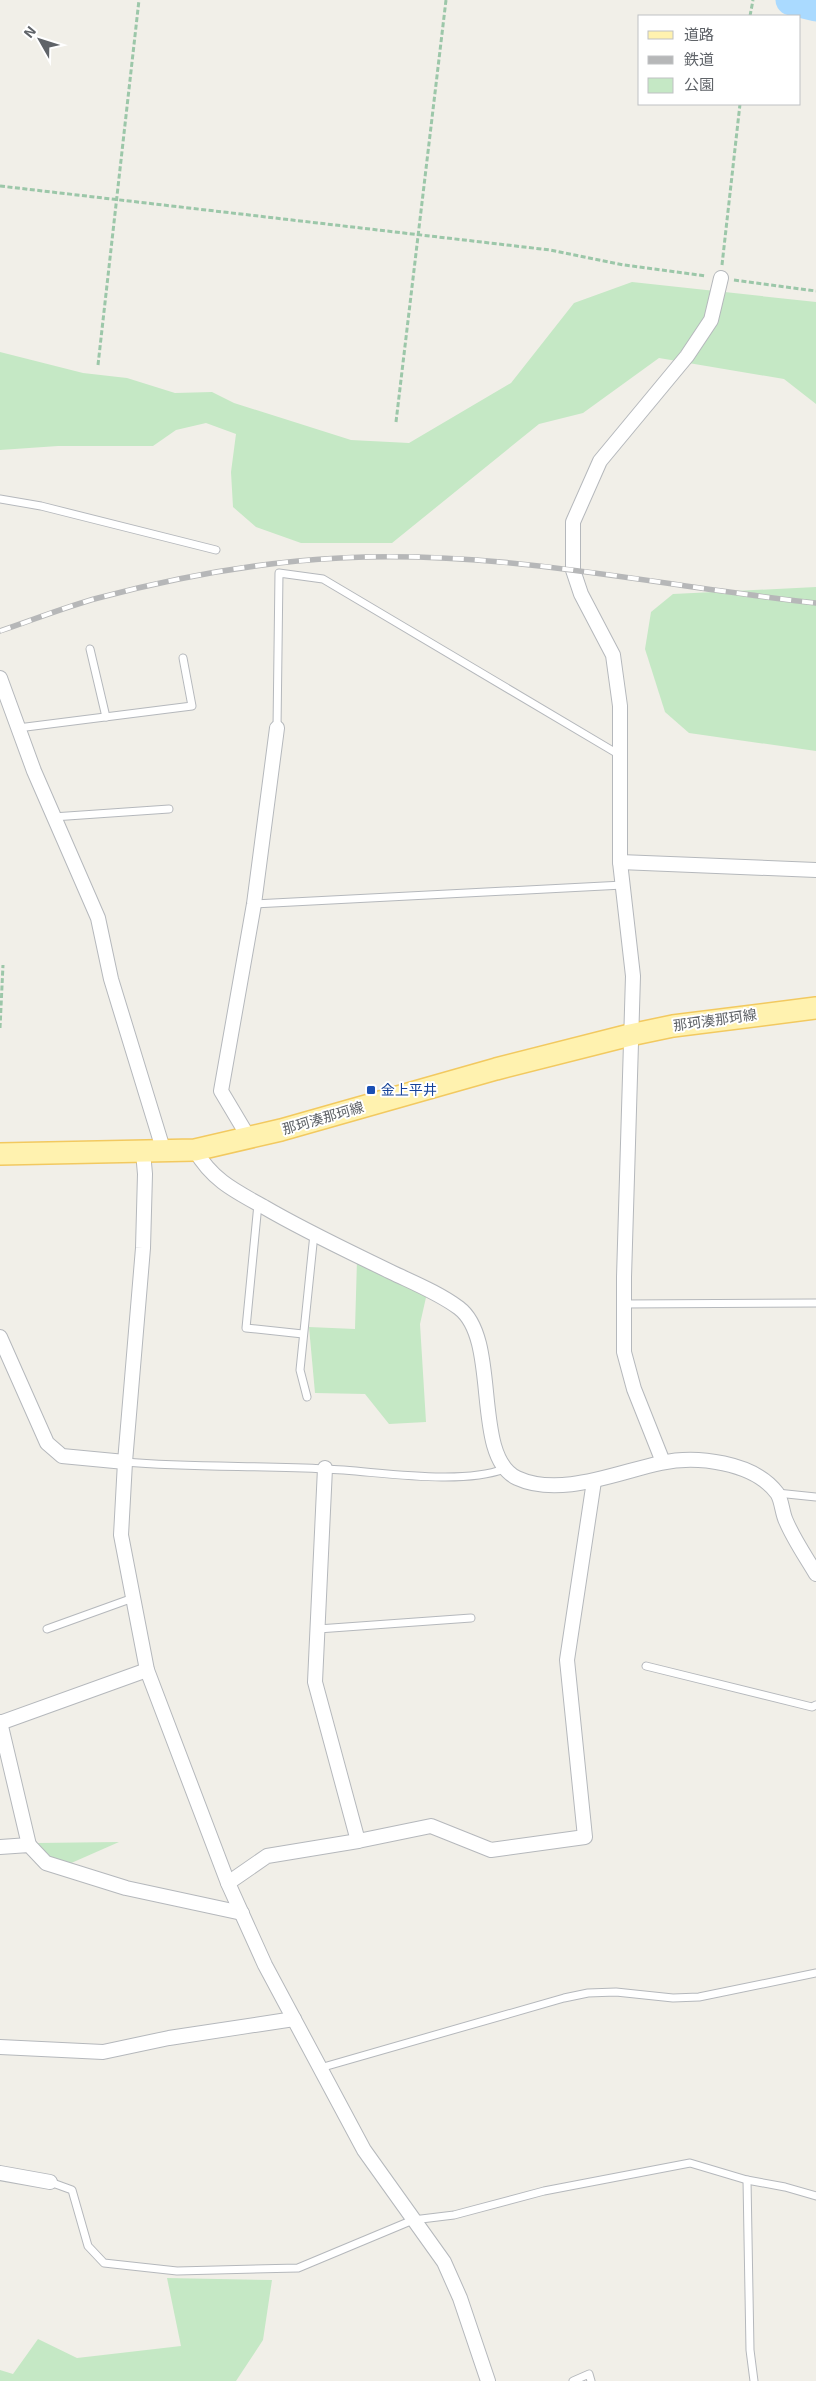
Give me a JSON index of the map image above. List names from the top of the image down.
{
  "streets": {
    "main road": ["那珂湊那珂線"]
  },
  "places": {
    "transit": ["金上平井"]
  },
  "legend": ["道路", "鉄道", "公園"],
  "north": "top left"
}
